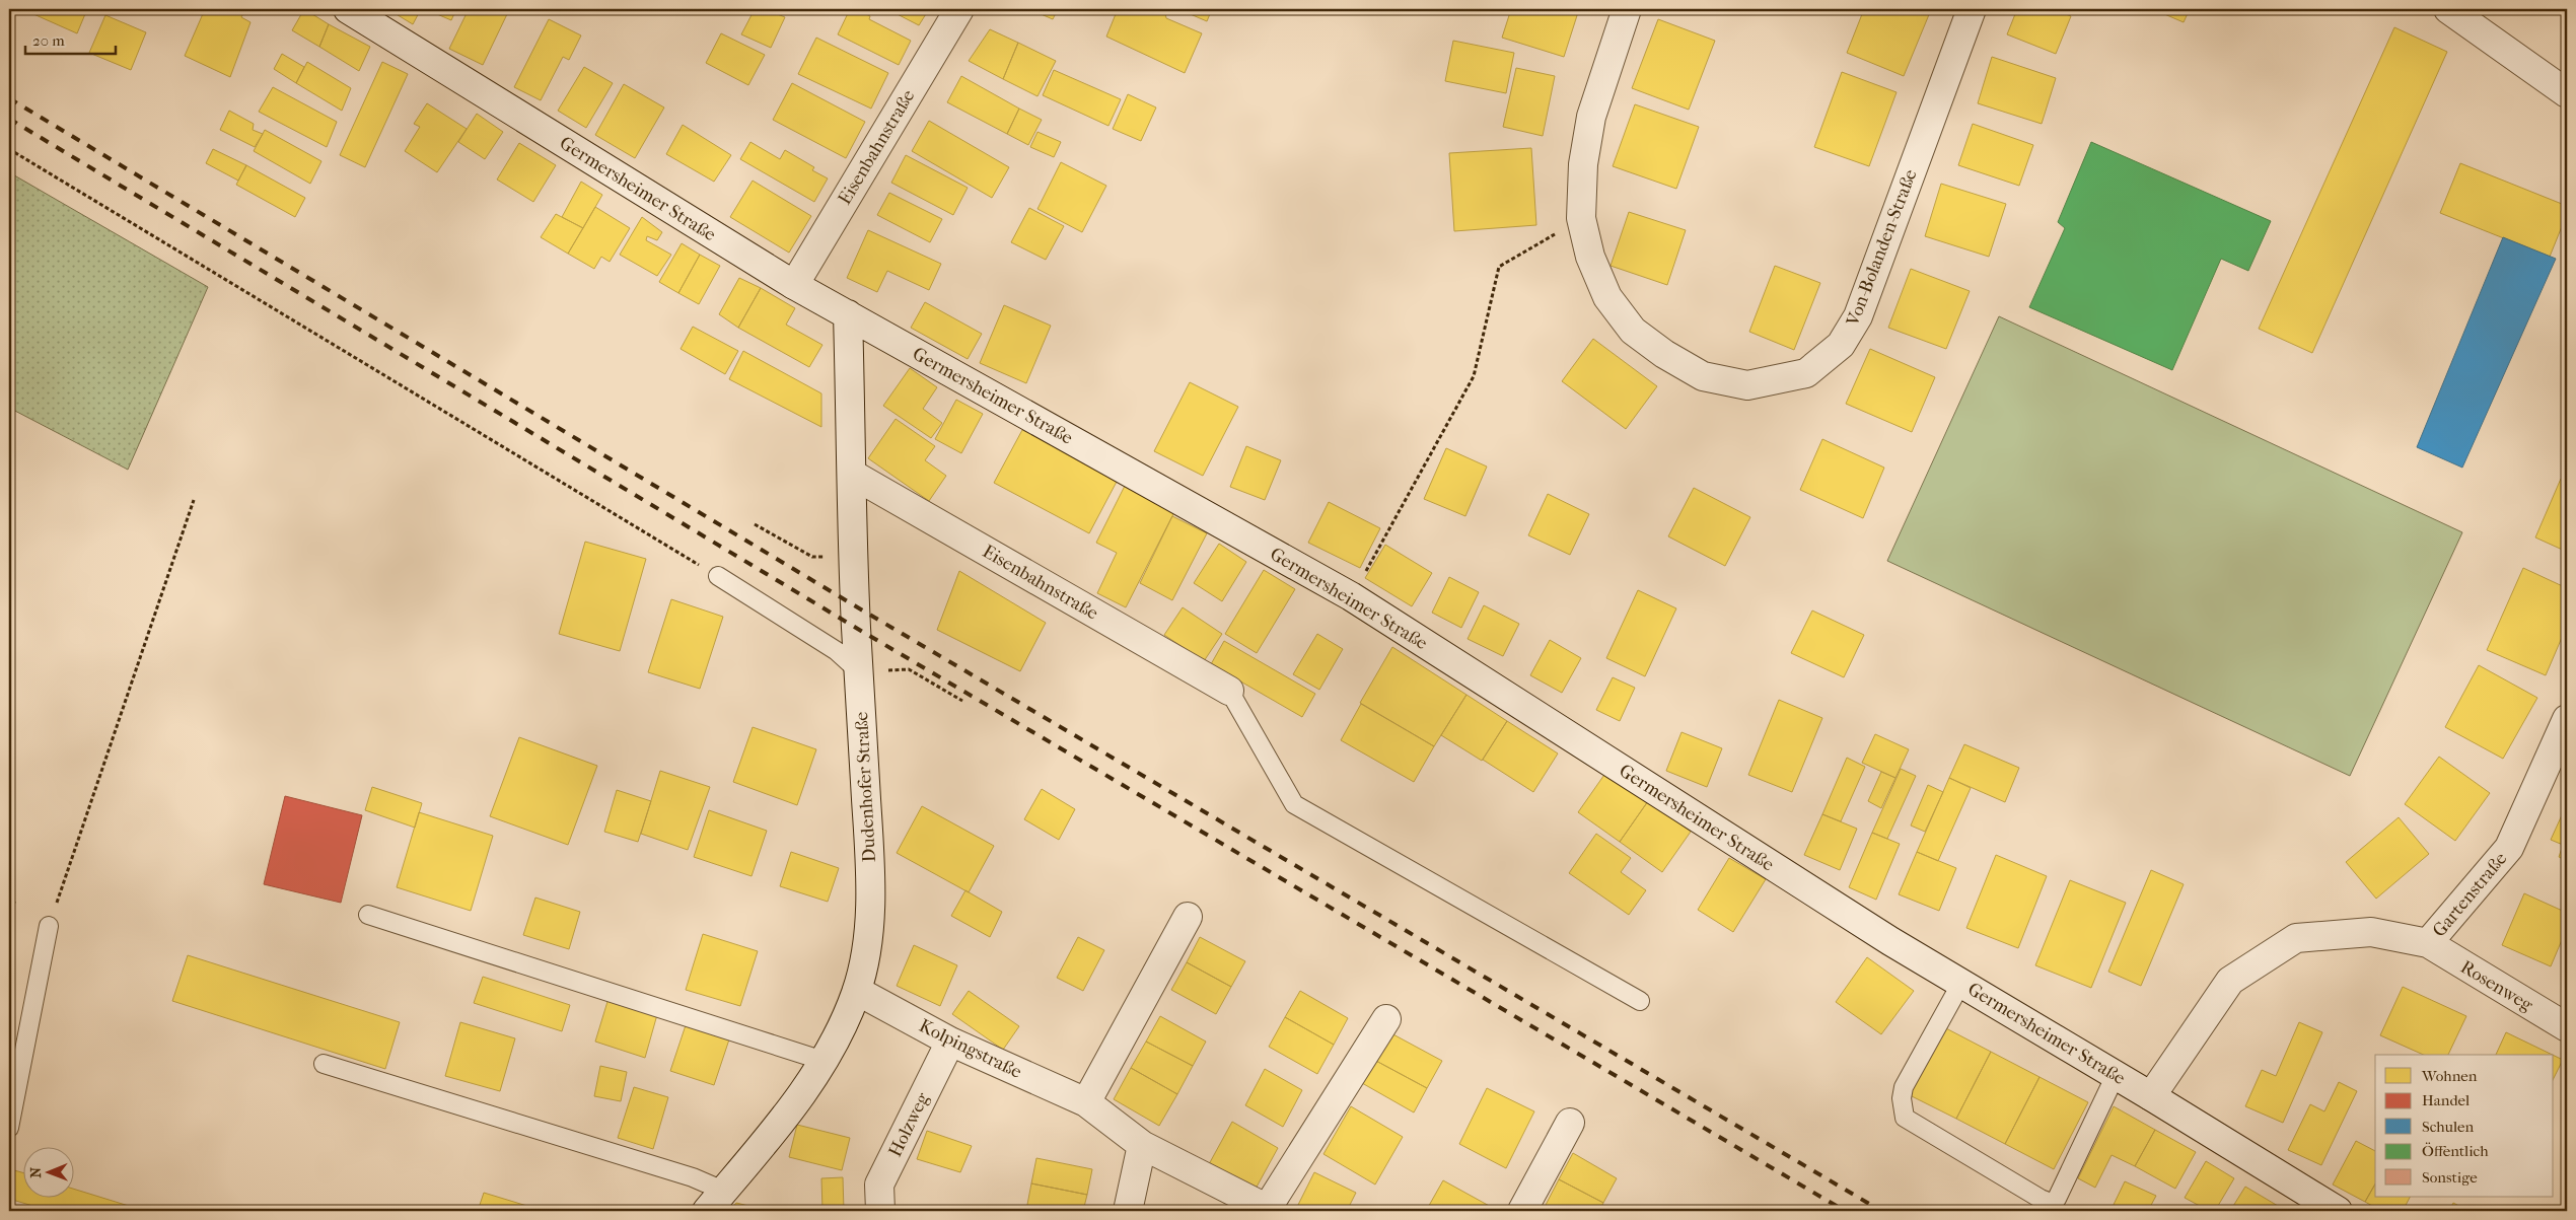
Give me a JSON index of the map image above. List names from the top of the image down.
{
  "streets": {
    "street": [
      "Eisenbahnstraße",
      "Germersheimer Straße",
      "Von-Bolanden-Straße",
      "Dudenhofer Straße",
      "Gartenstraße",
      "Rosenweg",
      "Kolpingstraße",
      "Holzweg"
    ]
  },
  "crossings": [
    ["Eisenbahnstraße", "Germersheimer Straße"],
    ["Eisenbahnstraße", "Dudenhofer Straße"],
    ["Germersheimer Straße", "Dudenhofer Straße"],
    ["Germersheimer Straße", "Gartenstraße"],
    ["Dudenhofer Straße", "Kolpingstraße"],
    ["Gartenstraße", "Rosenweg"],
    ["Kolpingstraße", "Holzweg"]
  ],
  "legend": [
    "Wohnen",
    "Handel",
    "Schulen",
    "Öffentlich",
    "Sonstige"
  ],
  "scale_bar": "20 m",
  "north": "left"
}
